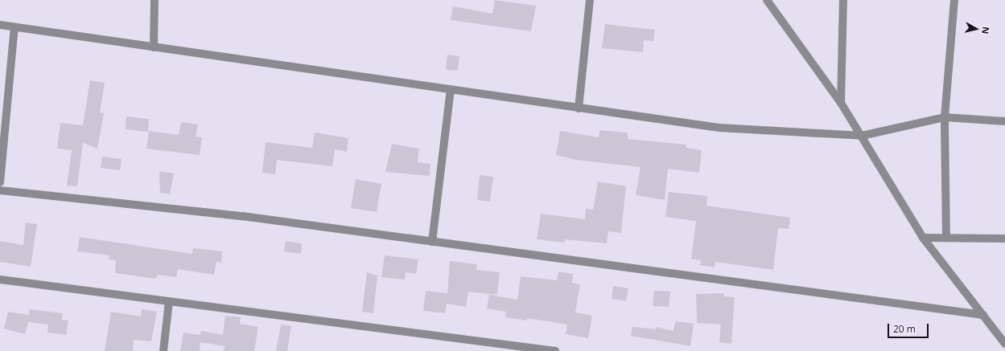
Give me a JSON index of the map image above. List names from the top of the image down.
{
  "scale_bar": "20 m",
  "north": "right"
}
